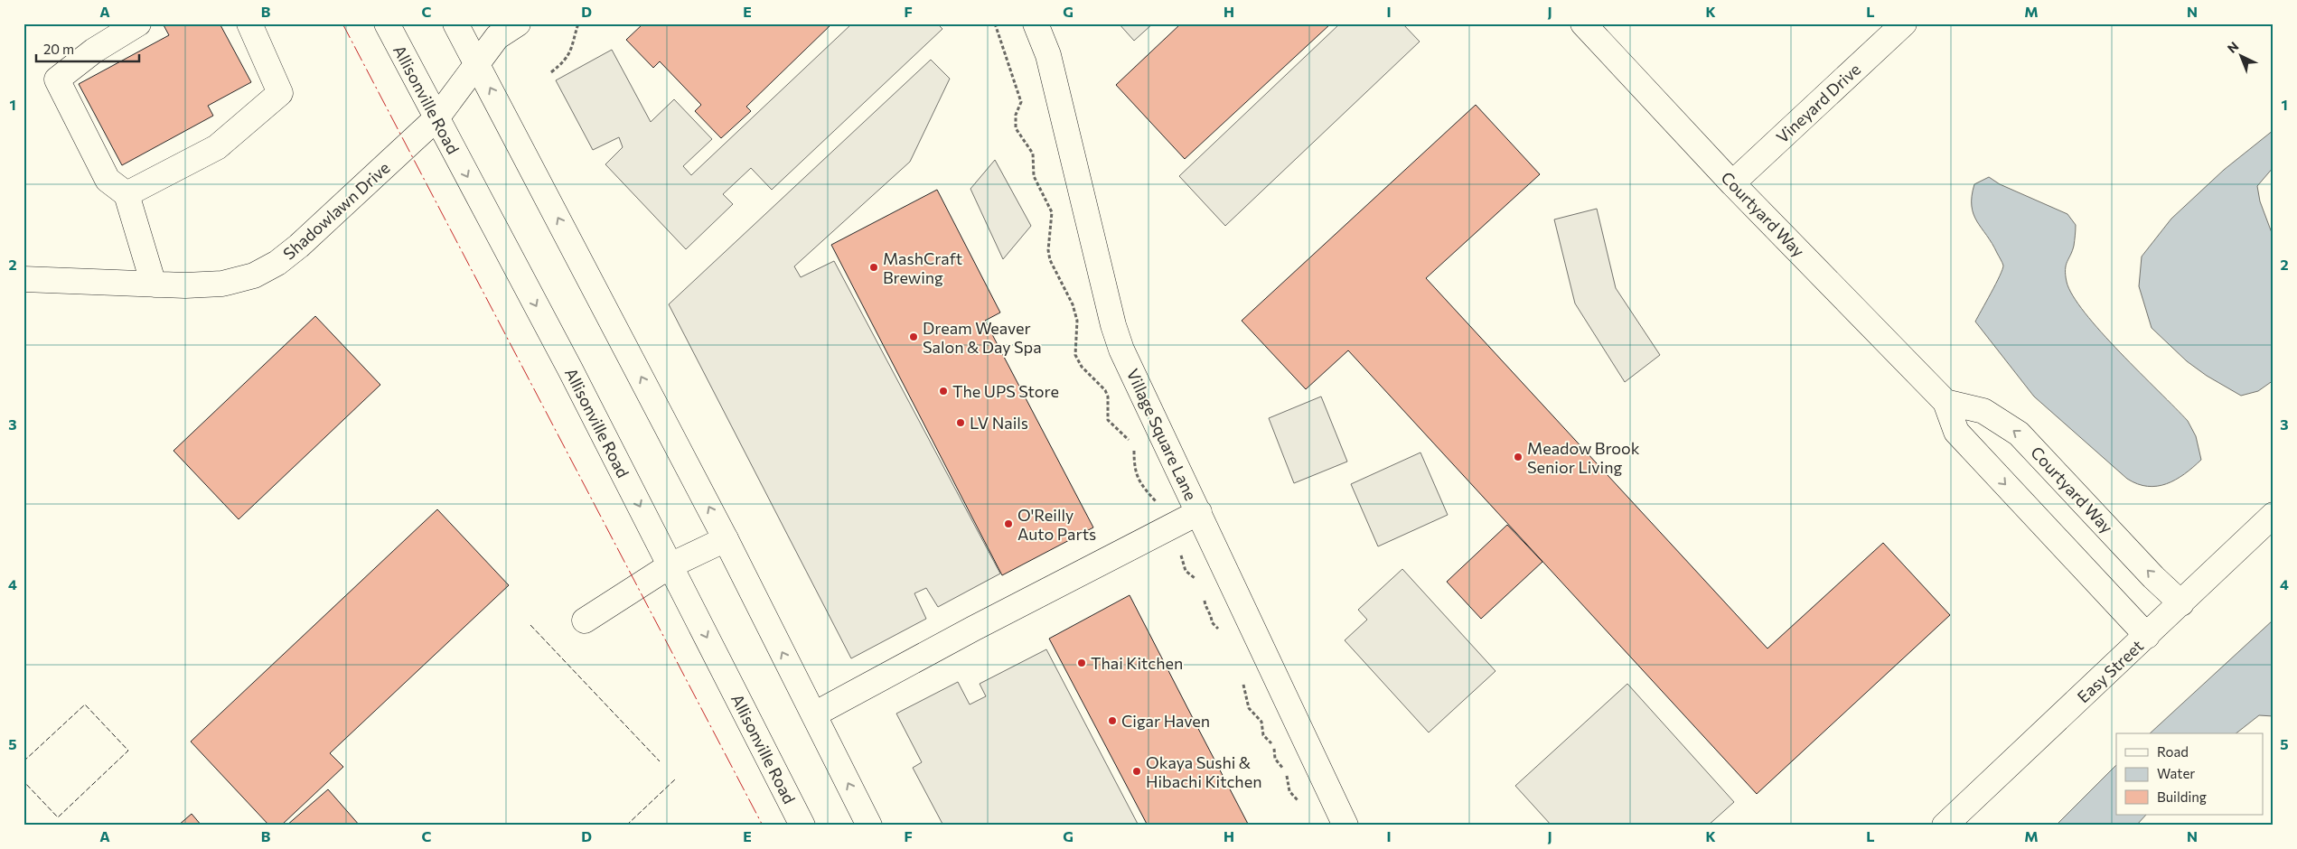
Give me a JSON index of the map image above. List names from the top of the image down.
{
  "streets": {
    "street": [
      "Allisonville Road",
      "Vineyard Drive",
      "Shadowlawn Drive",
      "Courtyard Way",
      "Village Square Lane",
      "Easy Street"
    ]
  },
  "crossings": [
    ["Allisonville Road", "Shadowlawn Drive"],
    ["Vineyard Drive", "Courtyard Way"],
    ["Courtyard Way", "Easy Street"]
  ],
  "places": [
    "MashCraft Brewing",
    "Dream Weaver Salon & Day Spa",
    "The UPS Store",
    "LV Nails",
    "Meadow Brook Senior Living",
    "O'Reilly Auto Parts",
    "Thai Kitchen",
    "Cigar Haven",
    "Okaya Sushi & Hibachi Kitchen"
  ],
  "legend": ["Road", "Water", "Building"],
  "scale_bar": "20 m",
  "north": "top left",
  "grid": {
    "columns": [
      "A",
      "B",
      "C",
      "D",
      "E",
      "F",
      "G",
      "H",
      "I",
      "J",
      "K",
      "L",
      "M",
      "N"
    ],
    "rows": [
      "1",
      "2",
      "3",
      "4",
      "5"
    ]
  }
}
